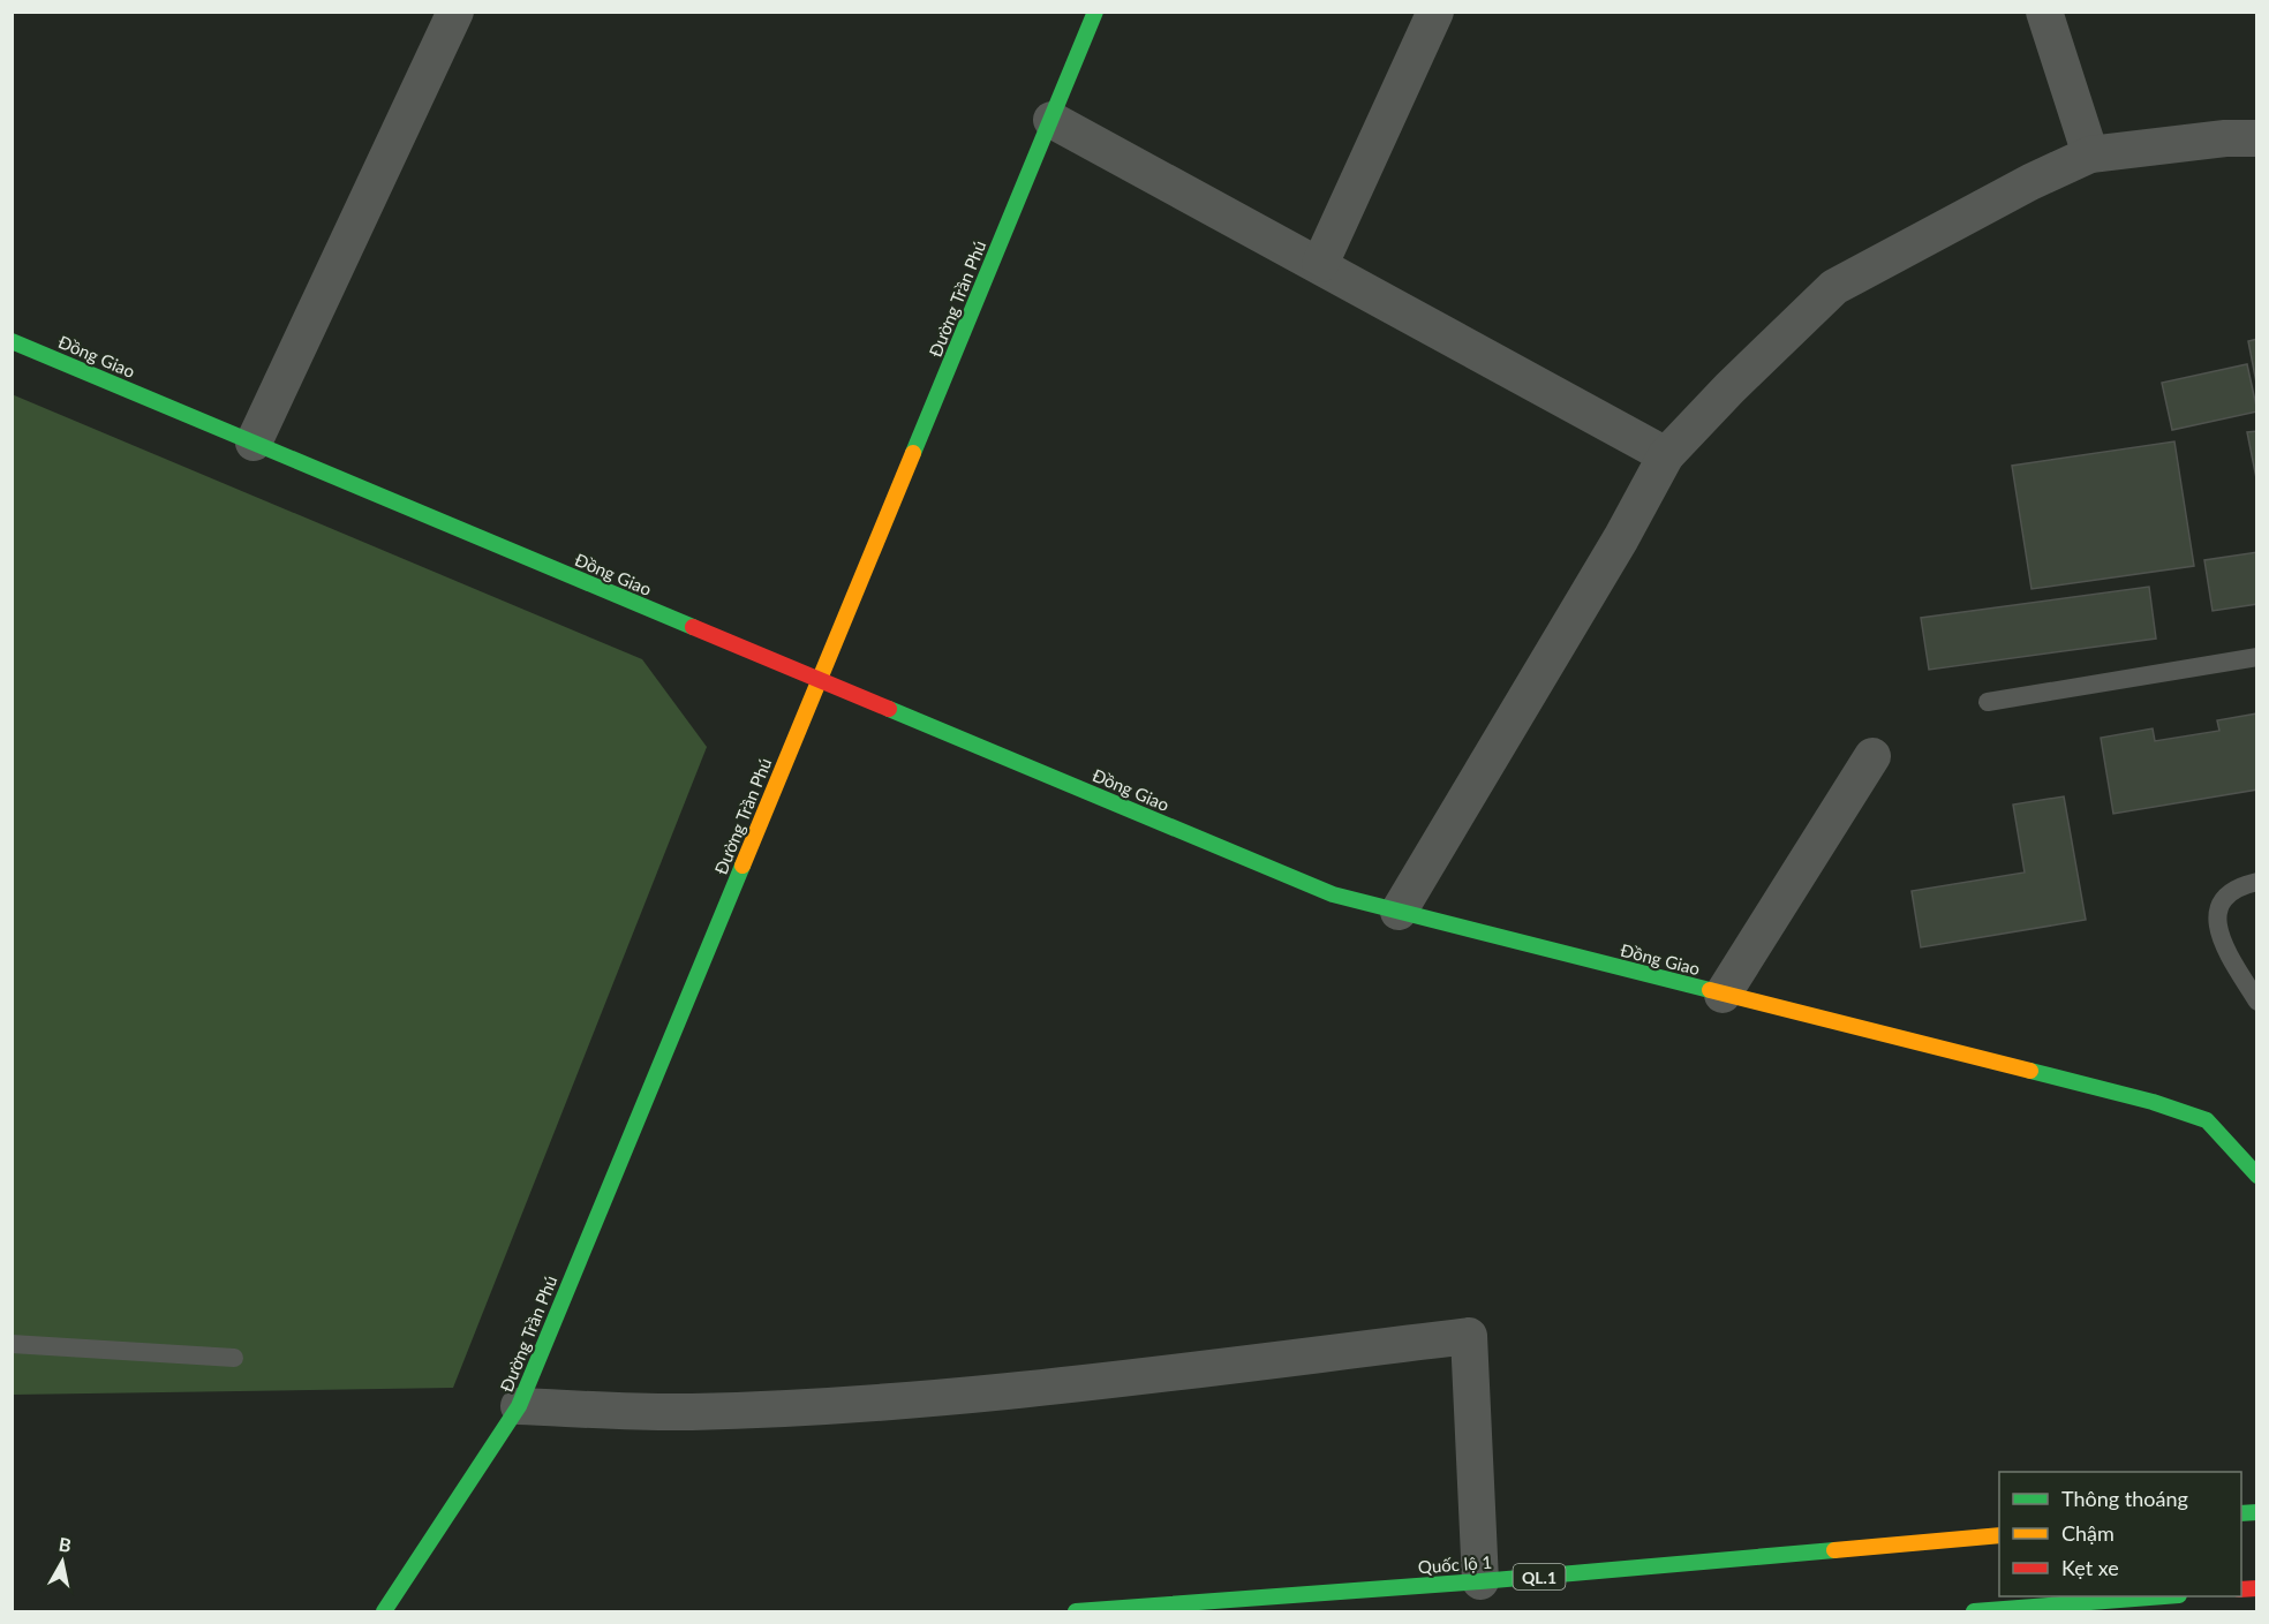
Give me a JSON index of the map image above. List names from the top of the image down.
{
  "streets": {
    "main road": [
      "Đường Trần Phú",
      "Đồng Giao",
      "Quốc lộ 1",
      "QL.1"
    ]
  },
  "crossings": [
    ["Đường Trần Phú", "Đồng Giao"]
  ],
  "legend": ["Thông thoáng", "Chậm", "Kẹt xe"],
  "north": "top"
}
